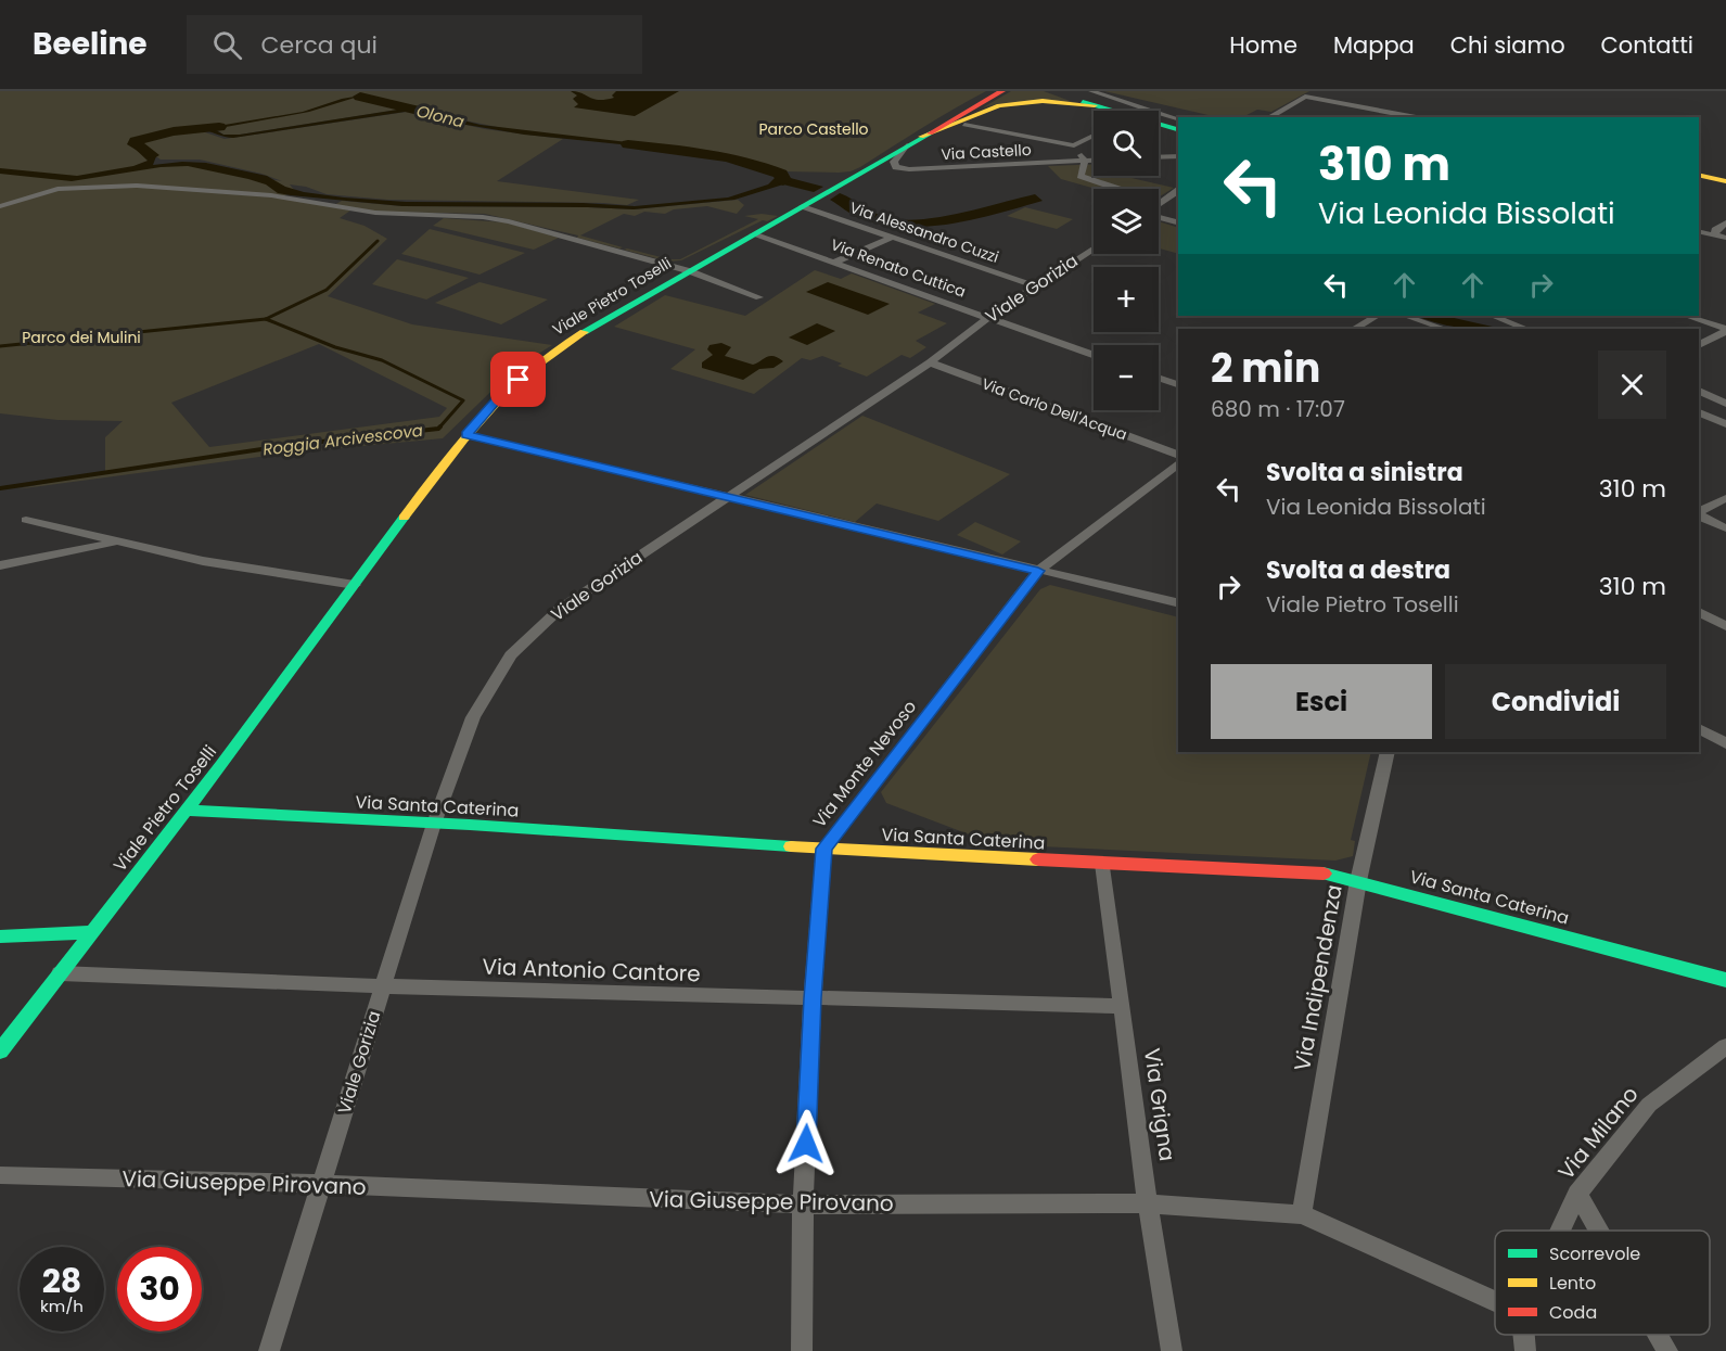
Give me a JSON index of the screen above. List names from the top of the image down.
{
  "streets": {
    "main road": ["Viale Pietro Toselli", "Via Santa Caterina"],
    "street": [
      "Via Castello",
      "Via Alessandro Cuzzi",
      "Via Renato Cuttica",
      "Viale Gorizia",
      "Via Carlo Dell'Acqua",
      "Via Monte Nevoso",
      "Via Antonio Cantore",
      "Via Indipendenza",
      "Via Grigna",
      "Via Milano",
      "Via Giuseppe Pirovano"
    ]
  },
  "crossings": [
    ["Via Castello", "Viale Pietro Toselli"],
    ["Via Alessandro Cuzzi", "Viale Gorizia"],
    ["Via Alessandro Cuzzi", "Viale Pietro Toselli"],
    ["Via Renato Cuttica", "Viale Gorizia"],
    ["Via Renato Cuttica", "Viale Pietro Toselli"],
    ["Viale Gorizia", "Via Carlo Dell'Acqua"],
    ["Viale Gorizia", "Via Santa Caterina"],
    ["Viale Gorizia", "Via Antonio Cantore"],
    ["Viale Gorizia", "Via Giuseppe Pirovano"],
    ["Viale Pietro Toselli", "Via Santa Caterina"],
    ["Viale Pietro Toselli", "Via Antonio Cantore"],
    ["Via Monte Nevoso", "Via Santa Caterina"],
    ["Via Monte Nevoso", "Via Antonio Cantore"],
    ["Via Monte Nevoso", "Via Giuseppe Pirovano"],
    ["Via Santa Caterina", "Via Indipendenza"],
    ["Via Santa Caterina", "Via Grigna"],
    ["Via Antonio Cantore", "Via Grigna"],
    ["Via Indipendenza", "Via Giuseppe Pirovano"],
    ["Via Grigna", "Via Giuseppe Pirovano"]
  ],
  "water": ["Olona", "Roggia Arcivescova"],
  "parks": ["Parco Castello", "Parco dei Mulini"],
  "legend": ["Scorrevole", "Lento", "Coda"],
  "page": {
    "header": "Beeline",
    "search": "Cerca qui",
    "nav": [
      "Home",
      "Mappa",
      "Chi siamo",
      "Contatti"
    ],
    "map_buttons": ["+", "−"],
    "turn": ["310 m", "Via Leonida Bissolati"],
    "heading": ["2 min", "680 m · 17:07"],
    "list": [
      {
        "name": "Svolta a sinistra",
        "note": "Via Leonida Bissolati",
        "value": "310 m"
      },
      {
        "name": "Svolta a destra",
        "note": "Viale Pietro Toselli",
        "value": "310 m"
      }
    ],
    "buttons": ["Esci", "Condividi"],
    "speed": "28 km/h",
    "limit": "30"
  }
}
